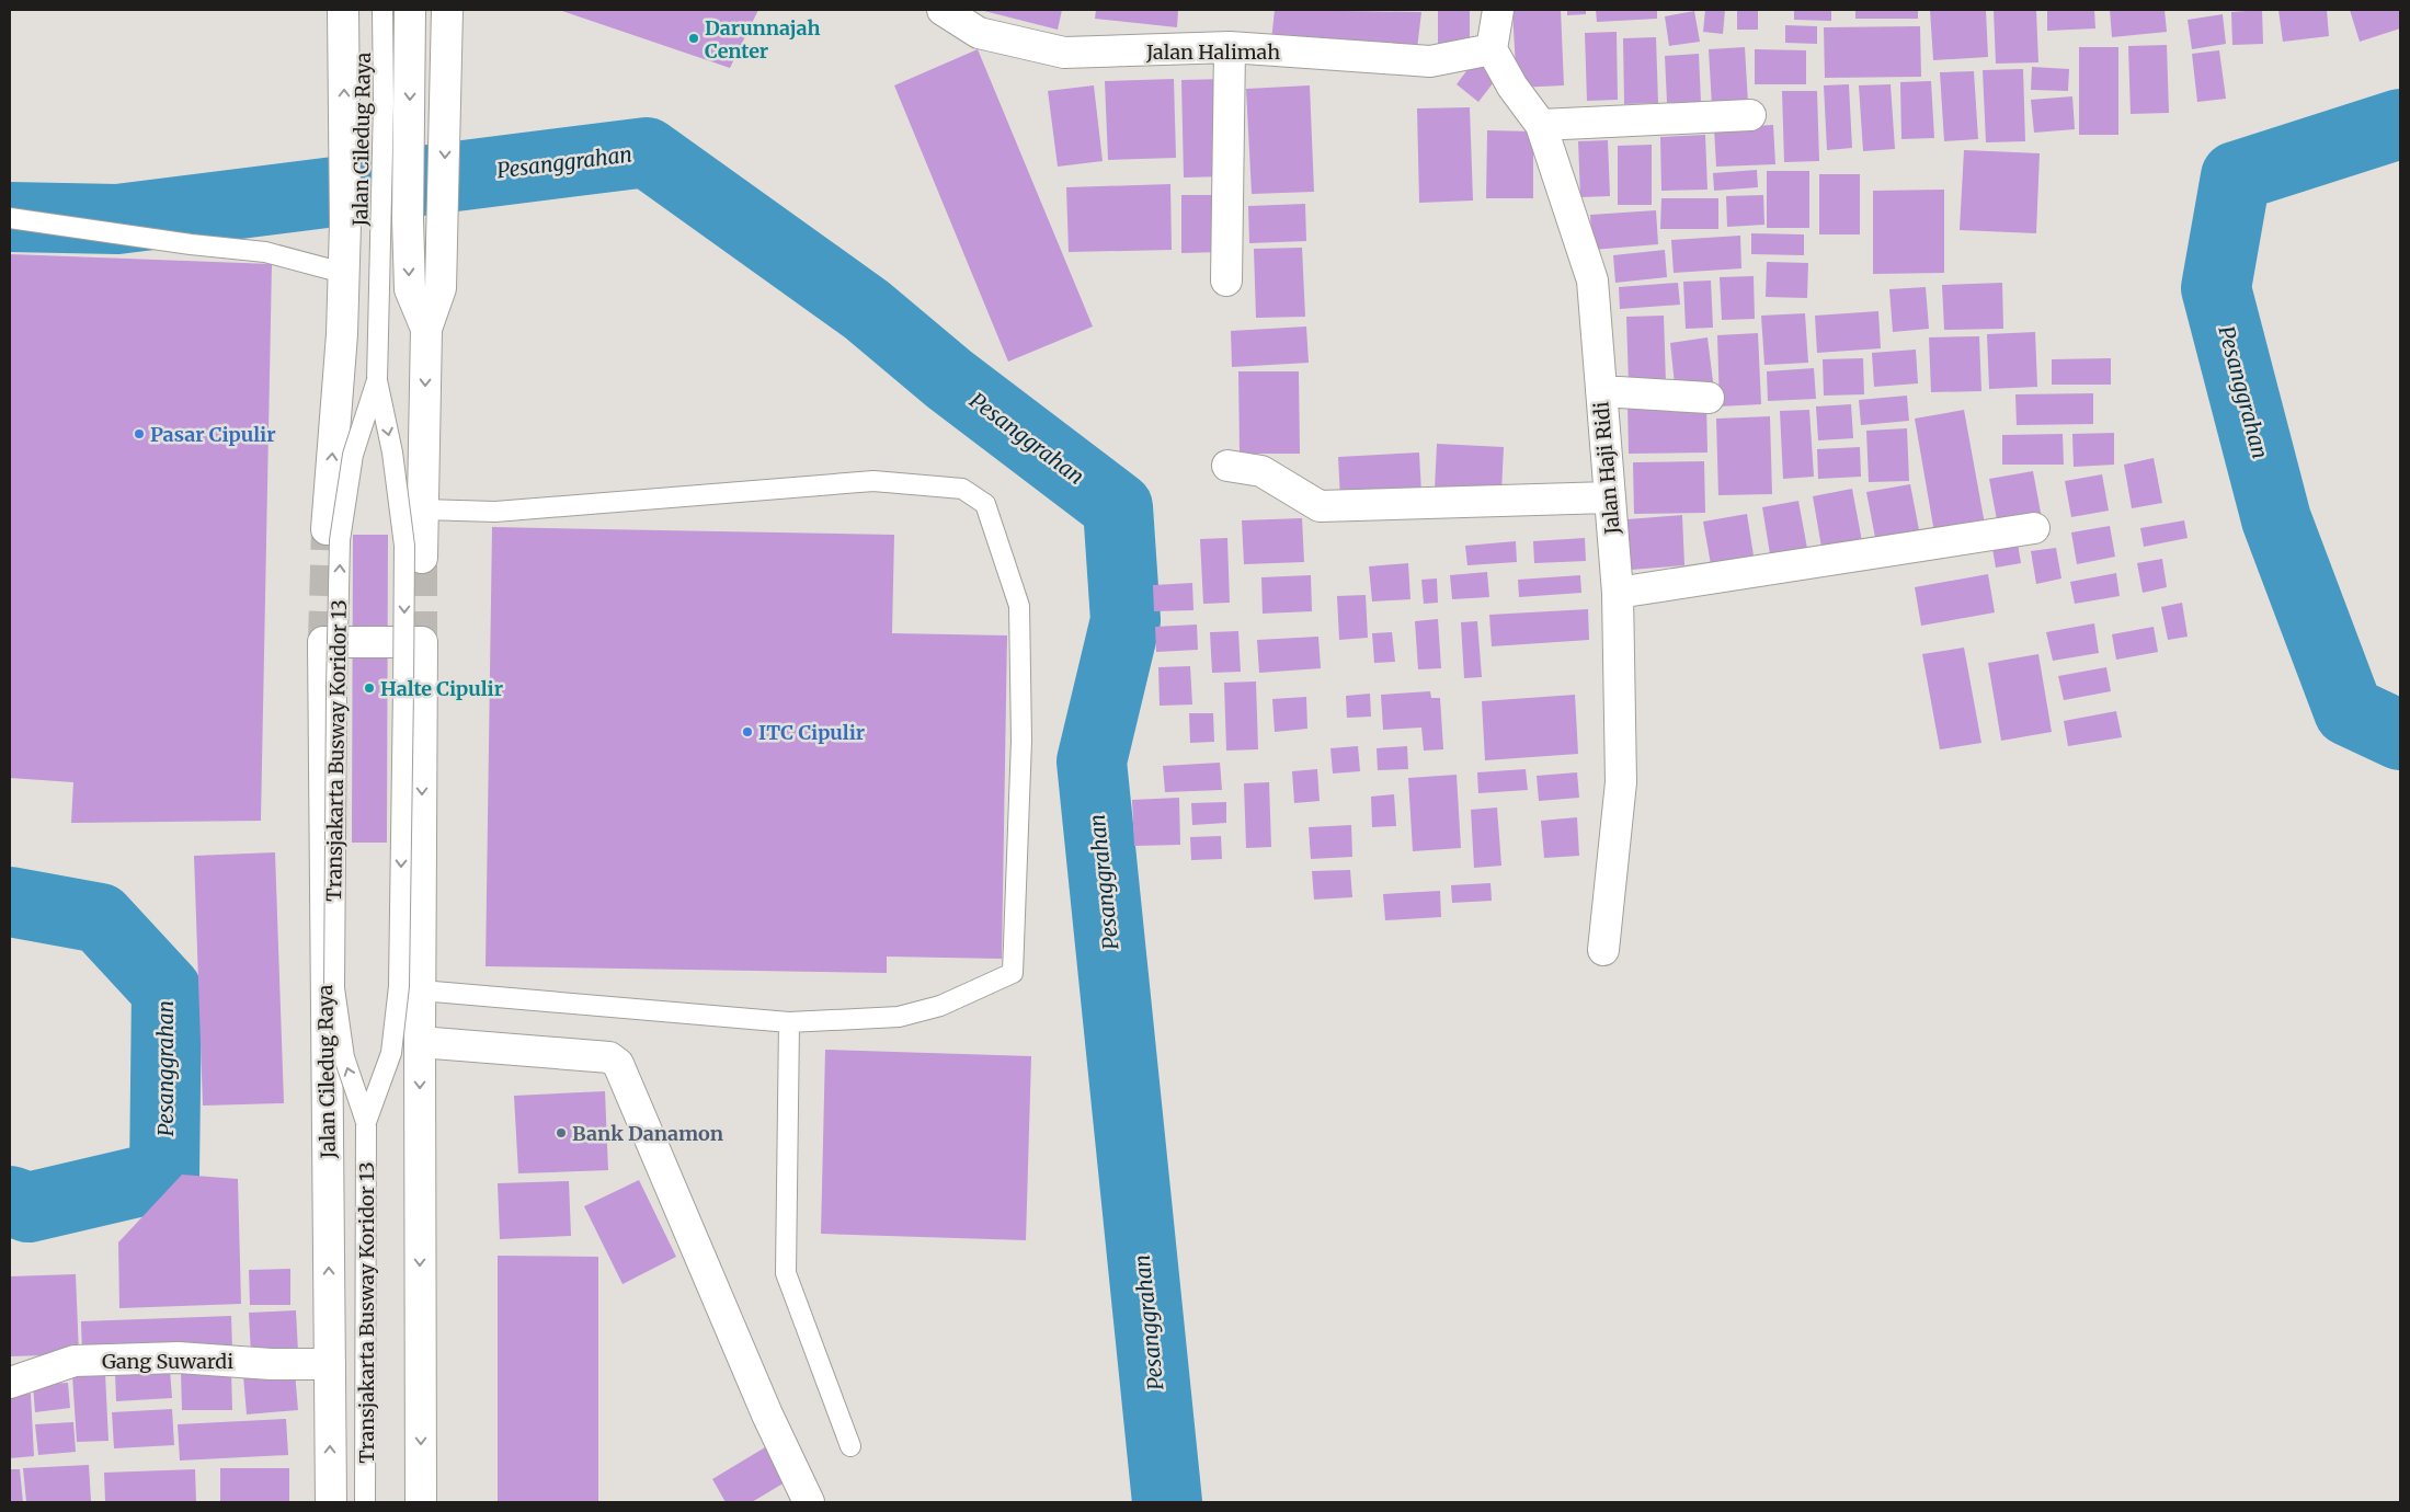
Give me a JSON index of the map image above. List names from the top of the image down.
{
  "streets": {
    "street": [
      "Jalan Halimah",
      "Jalan Ciledug Raya",
      "Jalan Haji Ridi",
      "Gang Suwardi"
    ],
    "lane": ["Transjakarta Busway Koridor 13"]
  },
  "crossings": [
    ["Jalan Halimah", "Jalan Haji Ridi"],
    ["Jalan Ciledug Raya", "Gang Suwardi"]
  ],
  "water": ["Pesanggrahan"],
  "places": [
    "Darunnajah Center",
    "Pasar Cipulir",
    "Halte Cipulir",
    "ITC Cipulir",
    "Bank Danamon"
  ]
}
